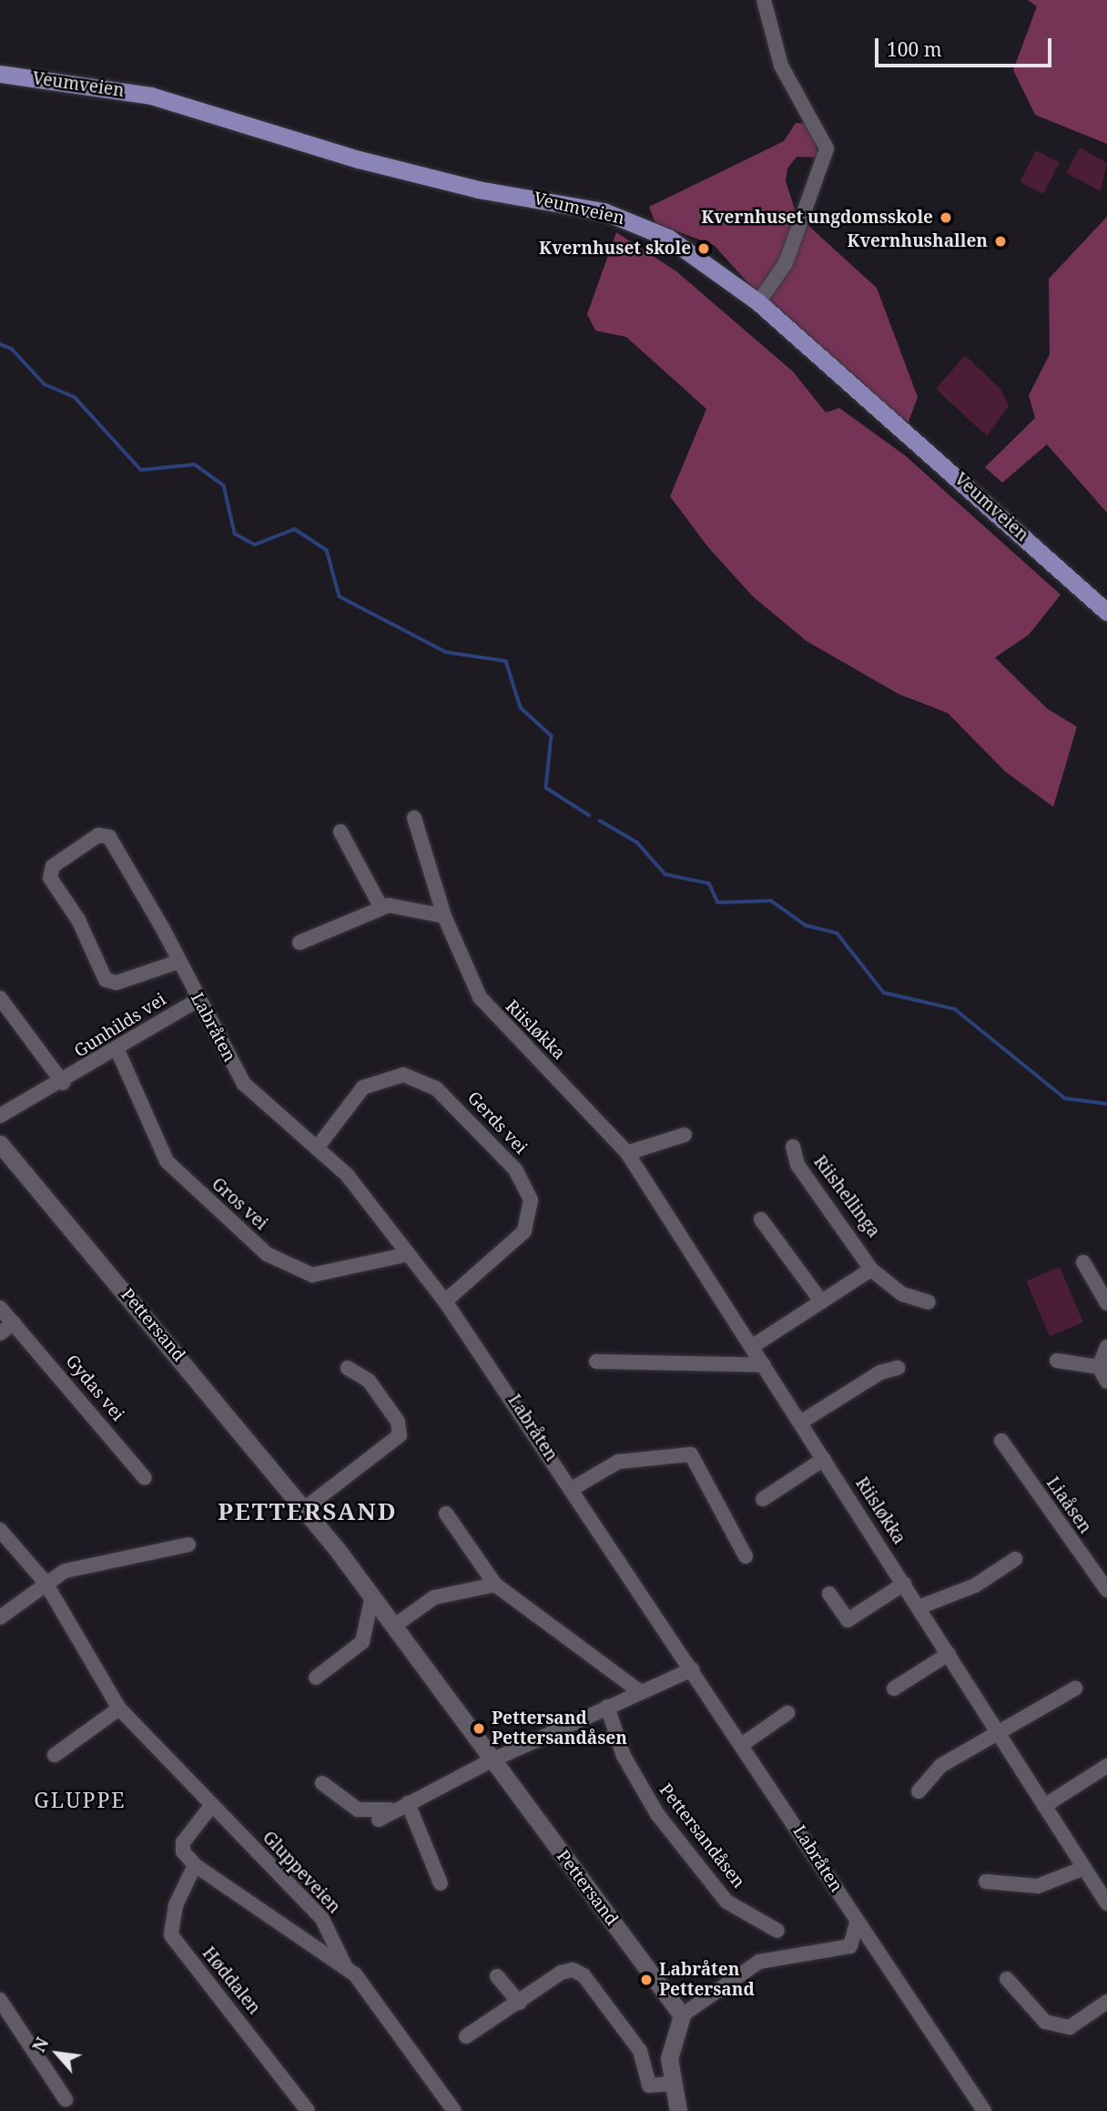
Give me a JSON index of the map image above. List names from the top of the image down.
{
  "streets": {
    "main road": ["Veumveien"],
    "street": [
      "Gunhilds vei",
      "Labråten",
      "Riisløkka",
      "Gerds vei",
      "Riishellinga",
      "Gros vei",
      "Pettersand",
      "Gydas vei",
      "Liaåsen",
      "Pettersandåsen",
      "Gluppeveien",
      "Høddalen"
    ]
  },
  "crossings": [
    ["Gunhilds vei", "Labråten"],
    ["Gunhilds vei", "Gros vei"],
    ["Labråten", "Gerds vei"],
    ["Labråten", "Gros vei"]
  ],
  "districts": ["PETTERSAND", "GLUPPE"],
  "places": [
    "Kvernhuset ungdomsskole",
    "Kvernhushallen",
    "Kvernhuset skole",
    "Pettersand Pettersandåsen",
    "Labråten Pettersand"
  ],
  "scale_bar": "100 m",
  "north": "top left"
}
